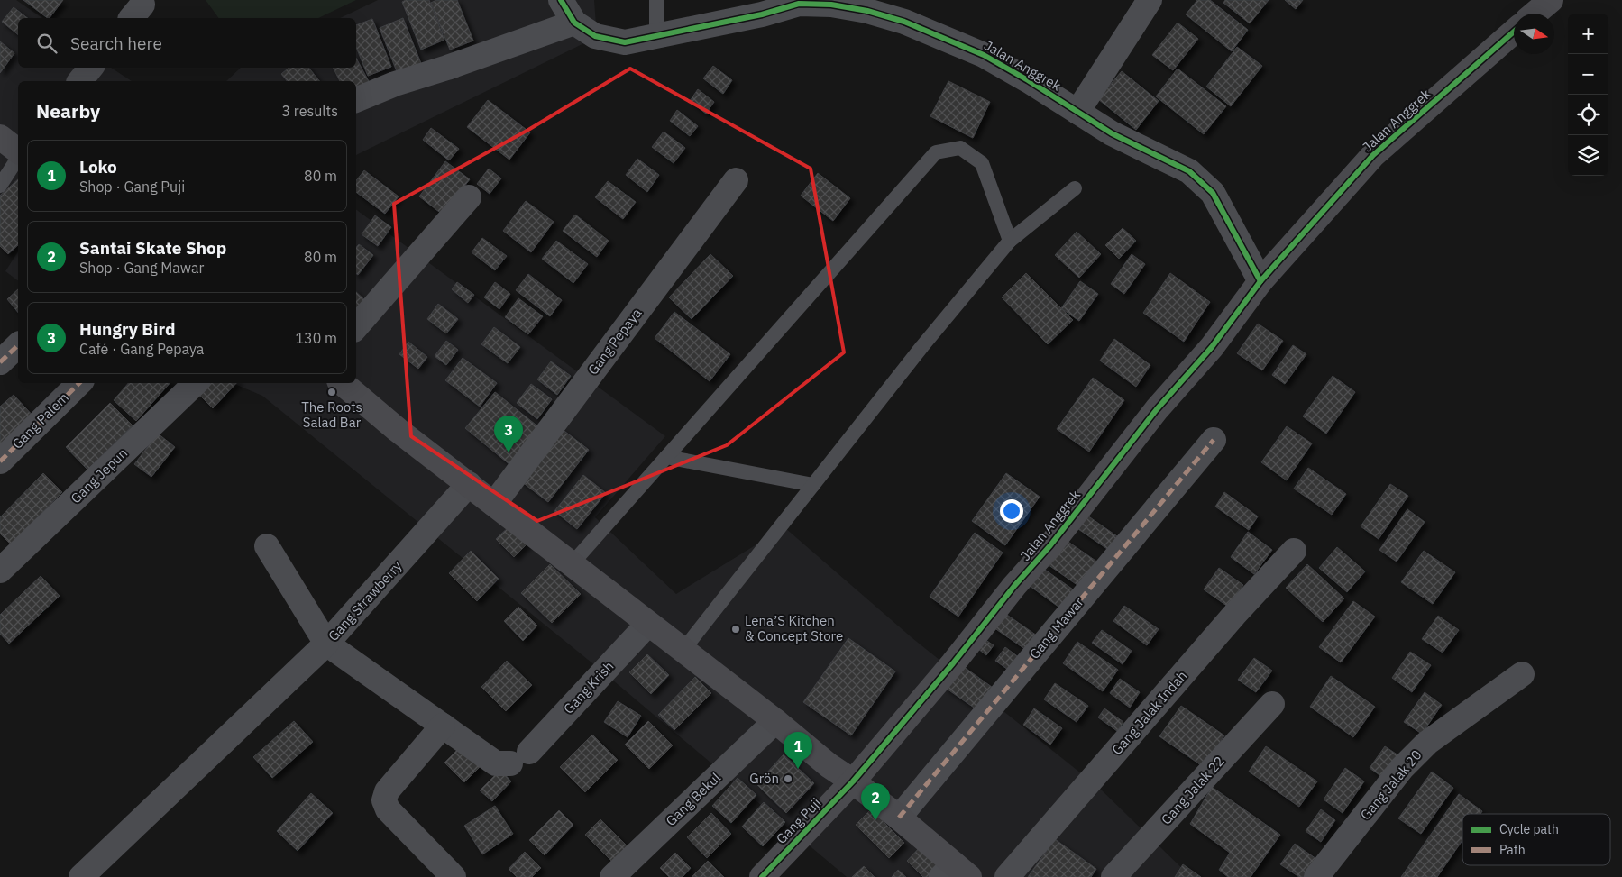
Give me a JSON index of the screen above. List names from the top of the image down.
{
  "streets": {
    "street": [
      "Jalan Anggrek",
      "Gang Pepaya",
      "Gang Palem",
      "Gang Jepun",
      "Gang Strawberry",
      "Gang Mawar",
      "Gang Krish",
      "Gang Jalak Indah",
      "Gang Jalak 20",
      "Gang Jalak 22",
      "Gang Bekul",
      "Gang Puji"
    ]
  },
  "crossings": [
    ["Jalan Anggrek", "Gang Puji"],
    ["Gang Strawberry", "Gang Krish"]
  ],
  "places": ["The Roots Salad Bar", "Lena’S Kitchen & Concept Store", "Grön"],
  "legend": ["Cycle path", "Path"],
  "north": "right",
  "page": {
    "map_buttons": ["+", "−"],
    "search": "Search here",
    "heading": ["Nearby", "3 results"],
    "list": [
      {
        "mark": "1",
        "name": "Loko",
        "note": "Shop · Gang Puji",
        "value": "80 m"
      },
      {
        "mark": "2",
        "name": "Santai Skate Shop",
        "note": "Shop · Gang Mawar",
        "value": "80 m"
      },
      {
        "mark": "3",
        "name": "Hungry Bird",
        "note": "Café · Gang Pepaya",
        "value": "130 m"
      }
    ],
    "pins": ["3", "1", "2"]
  }
}
